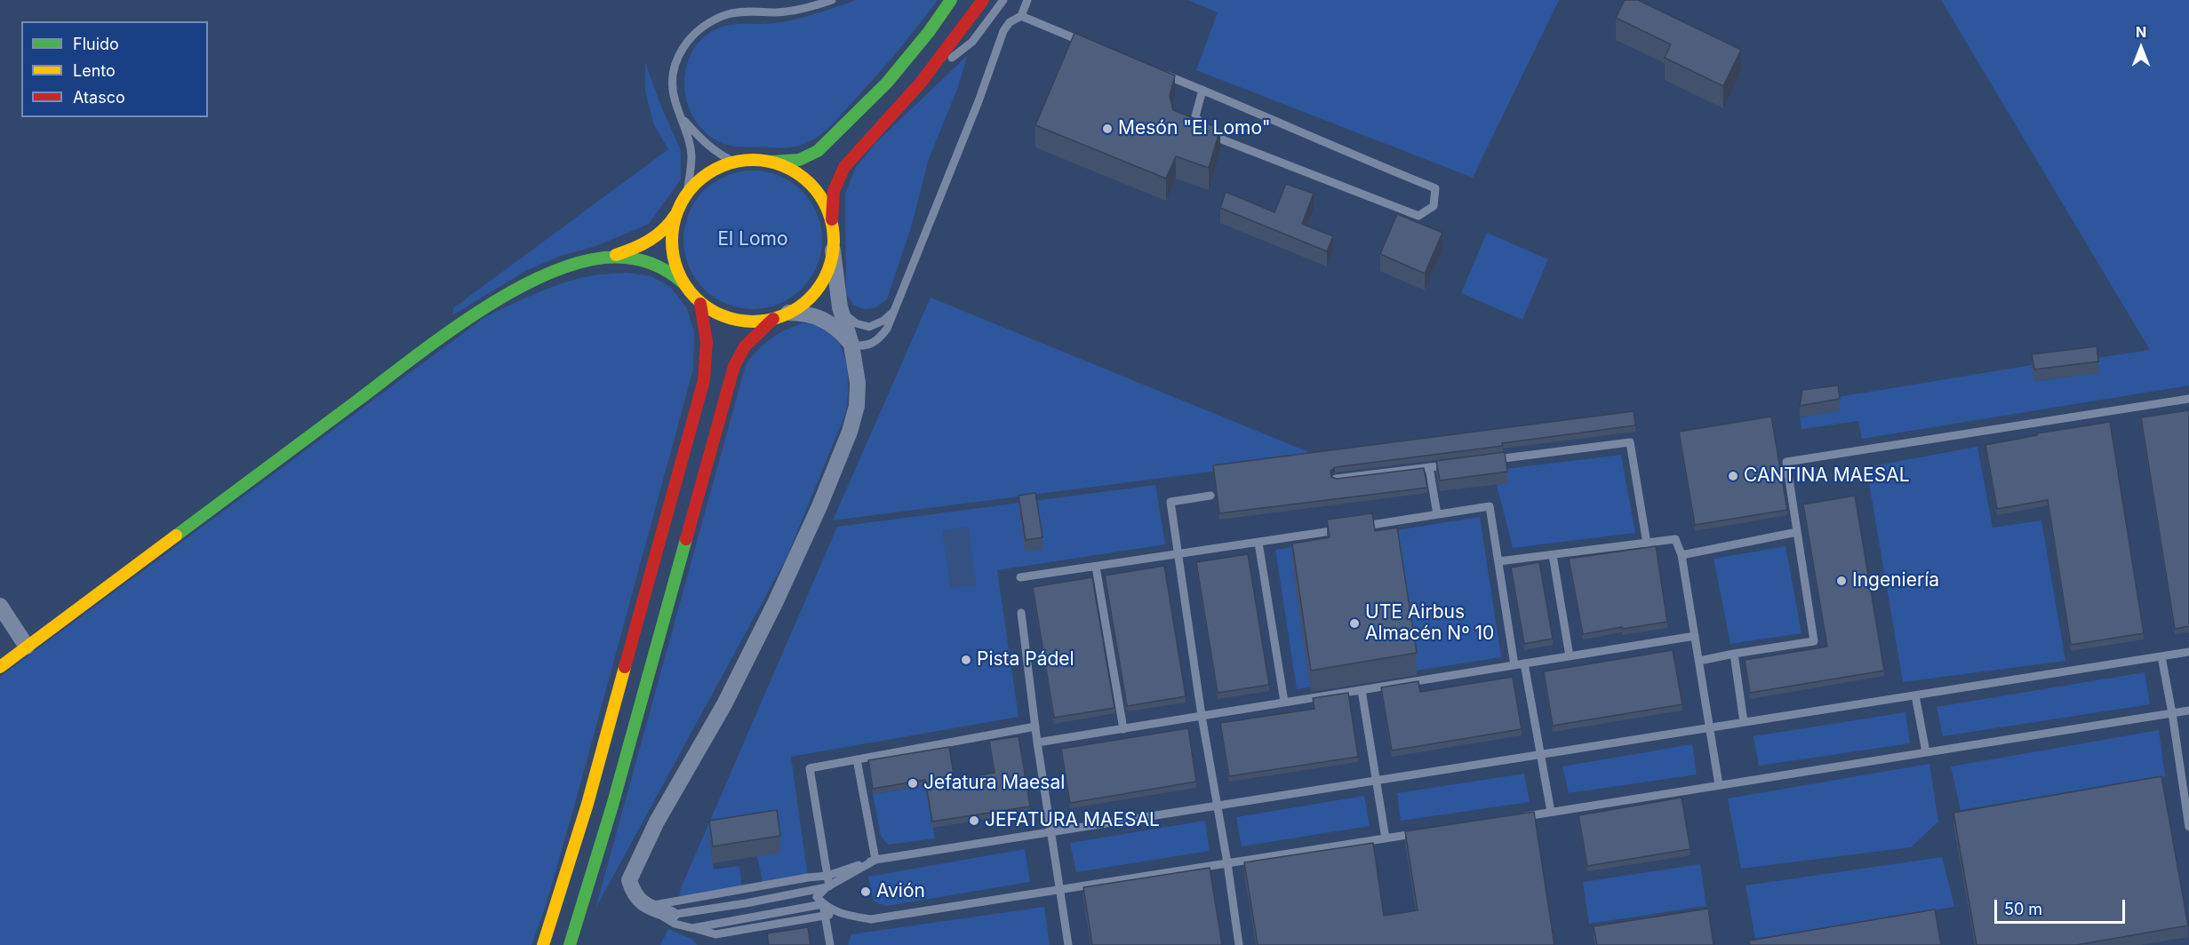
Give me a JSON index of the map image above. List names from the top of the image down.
{
  "parks": ["El Lomo"],
  "places": [
    "Mesón \"El Lomo\"",
    "CANTINA MAESAL",
    "Ingeniería",
    "UTE Airbus Almacén Nº 10",
    "Pista Pádel",
    "Jefatura Maesal",
    "JEFATURA MAESAL",
    "Avión"
  ],
  "legend": ["Fluido", "Lento", "Atasco"],
  "scale_bar": "50 m",
  "north": "top"
}
